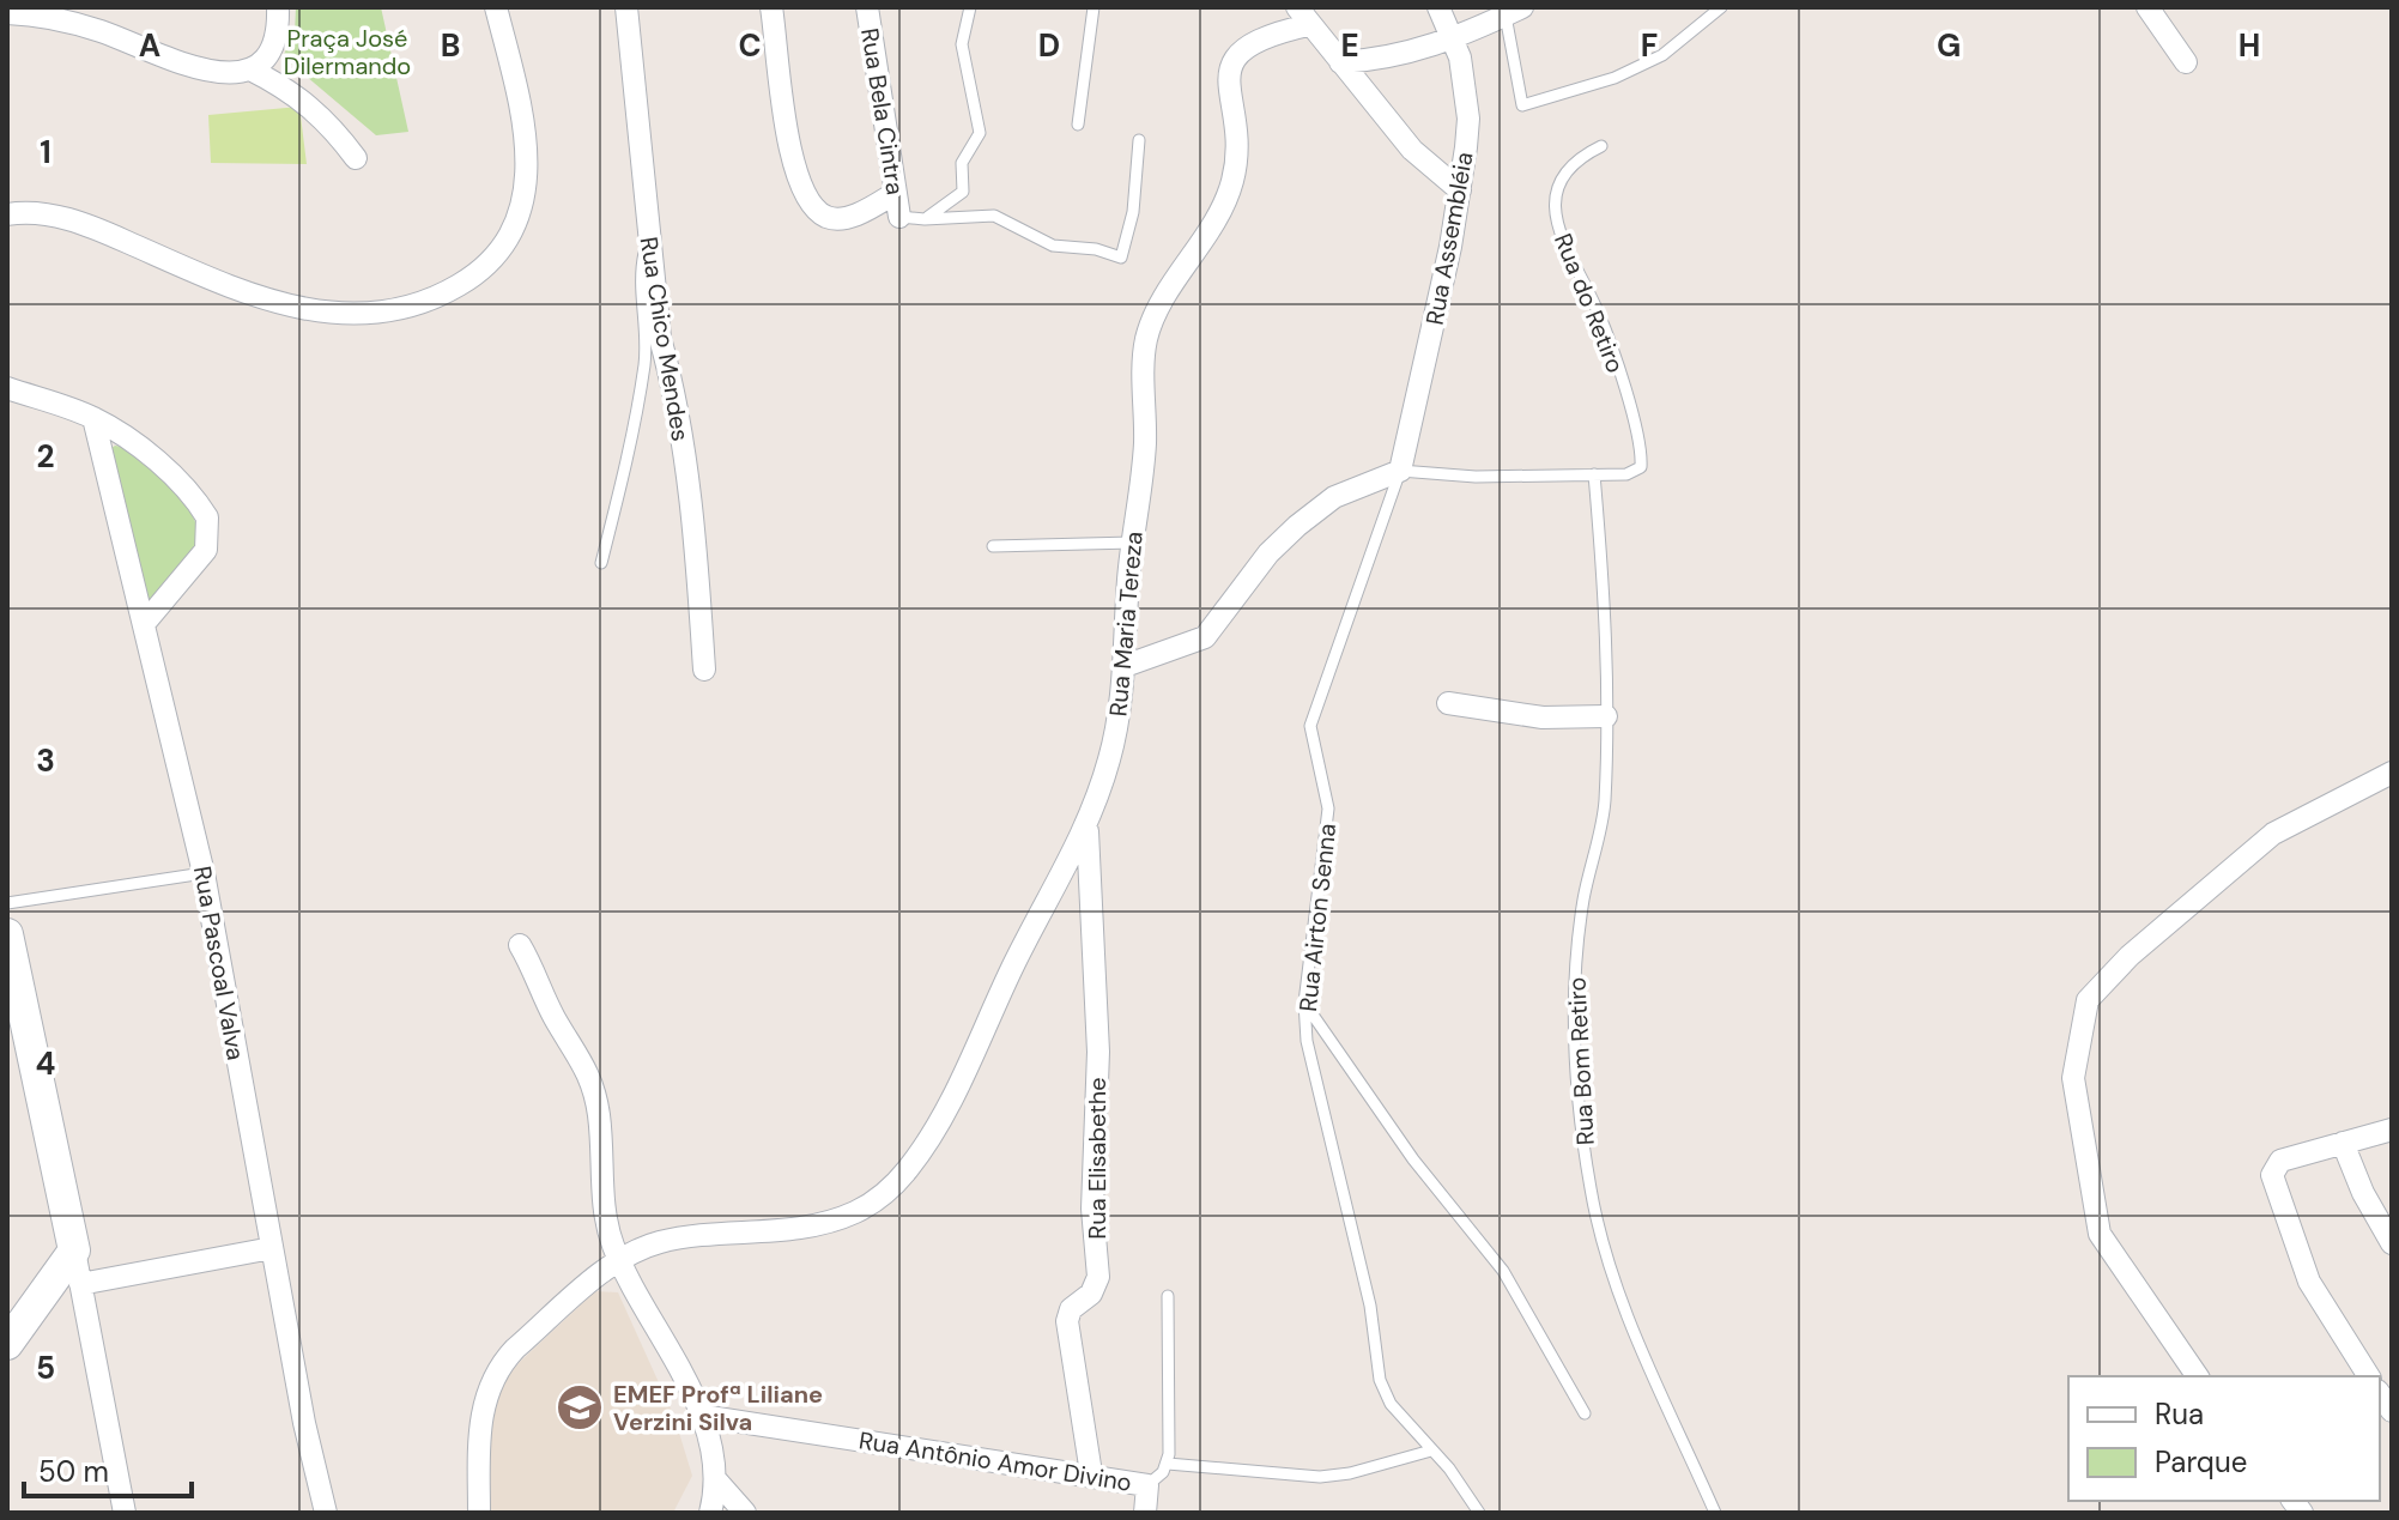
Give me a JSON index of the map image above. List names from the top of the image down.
{
  "streets": {
    "street": [
      "Rua Bela Cintra",
      "Rua Assembléia",
      "Rua Chico Mendes",
      "Rua Maria Tereza",
      "Rua Pascoal Valva",
      "Rua Elisabethe",
      "Rua Antônio Amor Divino"
    ],
    "lane": ["Rua do Retiro", "Rua Airton Senna", "Rua Bom Retiro"]
  },
  "crossings": [
    ["Rua Assembléia", "Rua do Retiro"],
    ["Rua Assembléia", "Rua Airton Senna"],
    ["Rua do Retiro", "Rua Airton Senna"],
    ["Rua do Retiro", "Rua Bom Retiro"],
    ["Rua Maria Tereza", "Rua Elisabethe"],
    ["Rua Elisabethe", "Rua Antônio Amor Divino"]
  ],
  "parks": ["Praça José Dilermando"],
  "places": {
    "school or university": ["EMEF Profª Liliane Verzini Silva"]
  },
  "legend": ["Rua", "Parque"],
  "scale_bar": "50 m",
  "grid": {
    "columns": [
      "A",
      "B",
      "C",
      "D",
      "E",
      "F",
      "G",
      "H"
    ],
    "rows": [
      "1",
      "2",
      "3",
      "4",
      "5"
    ]
  }
}
